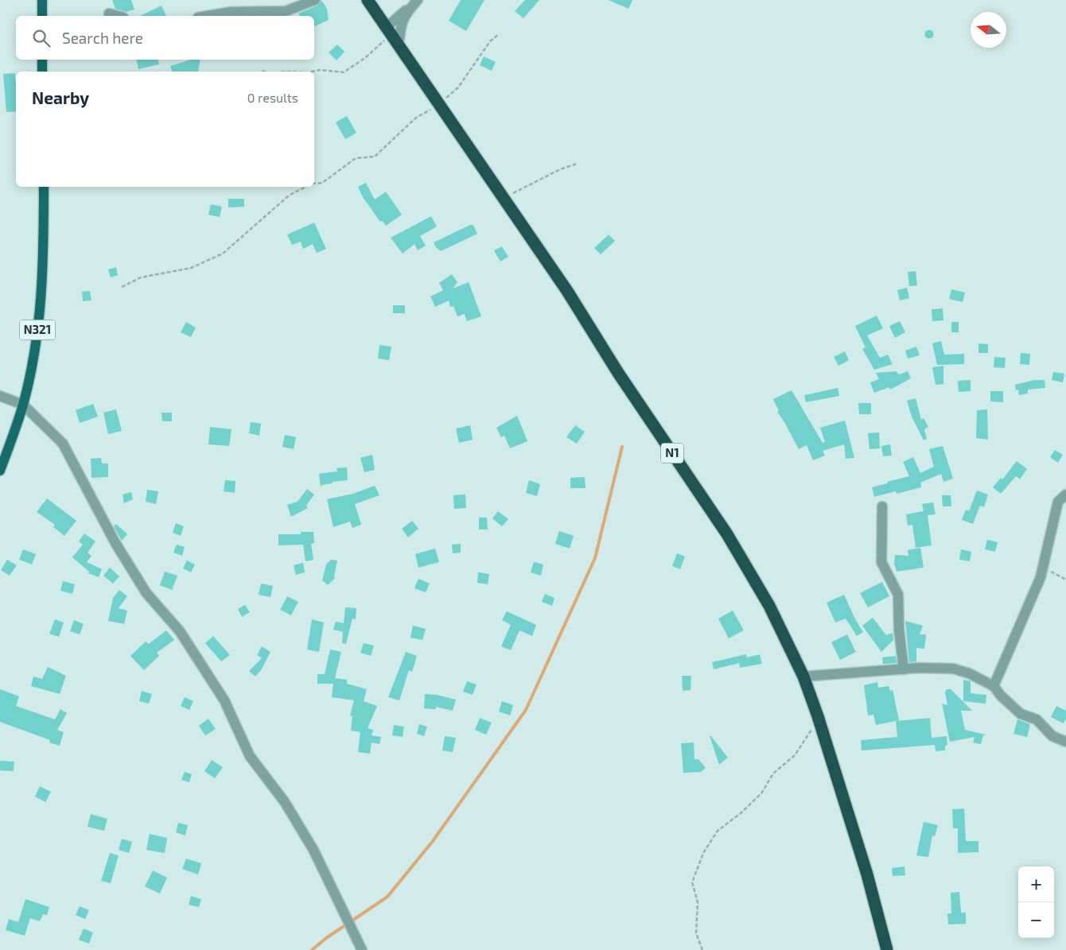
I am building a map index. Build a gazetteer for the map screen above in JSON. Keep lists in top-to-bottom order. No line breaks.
{"streets":{"highway":["N1"],"main road":["N321"]},"north":"left","page":{"search":"Search here","heading":["Nearby","0 results"],"map_buttons":["+","−"]}}
